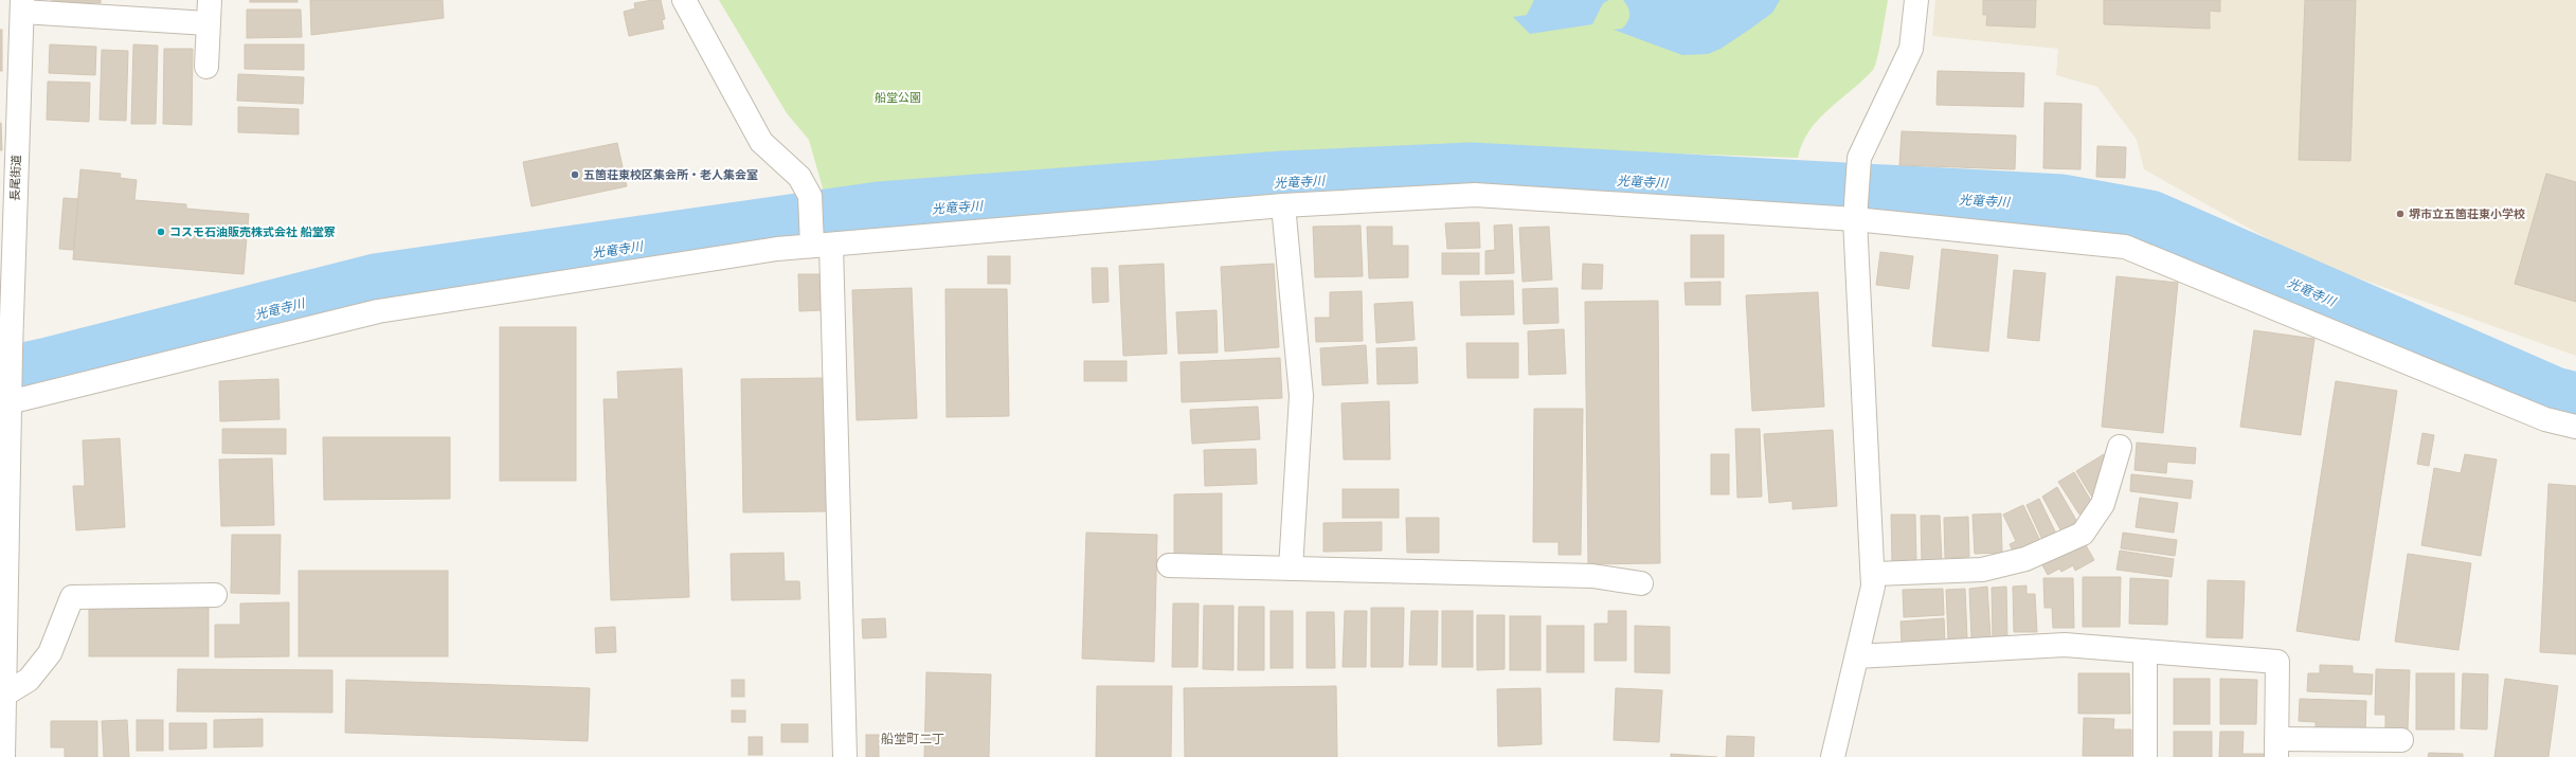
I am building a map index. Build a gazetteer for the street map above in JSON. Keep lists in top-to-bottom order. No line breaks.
{"streets":{"street":["長尾街道"]},"districts":["船堂町二丁"],"water":["光竜寺川"],"parks":["船堂公園"],"places":["五箇荘東校区集会所・老人集会室","堺市立五箇荘東小学校","コスモ石油販売株式会社 船堂寮"]}
